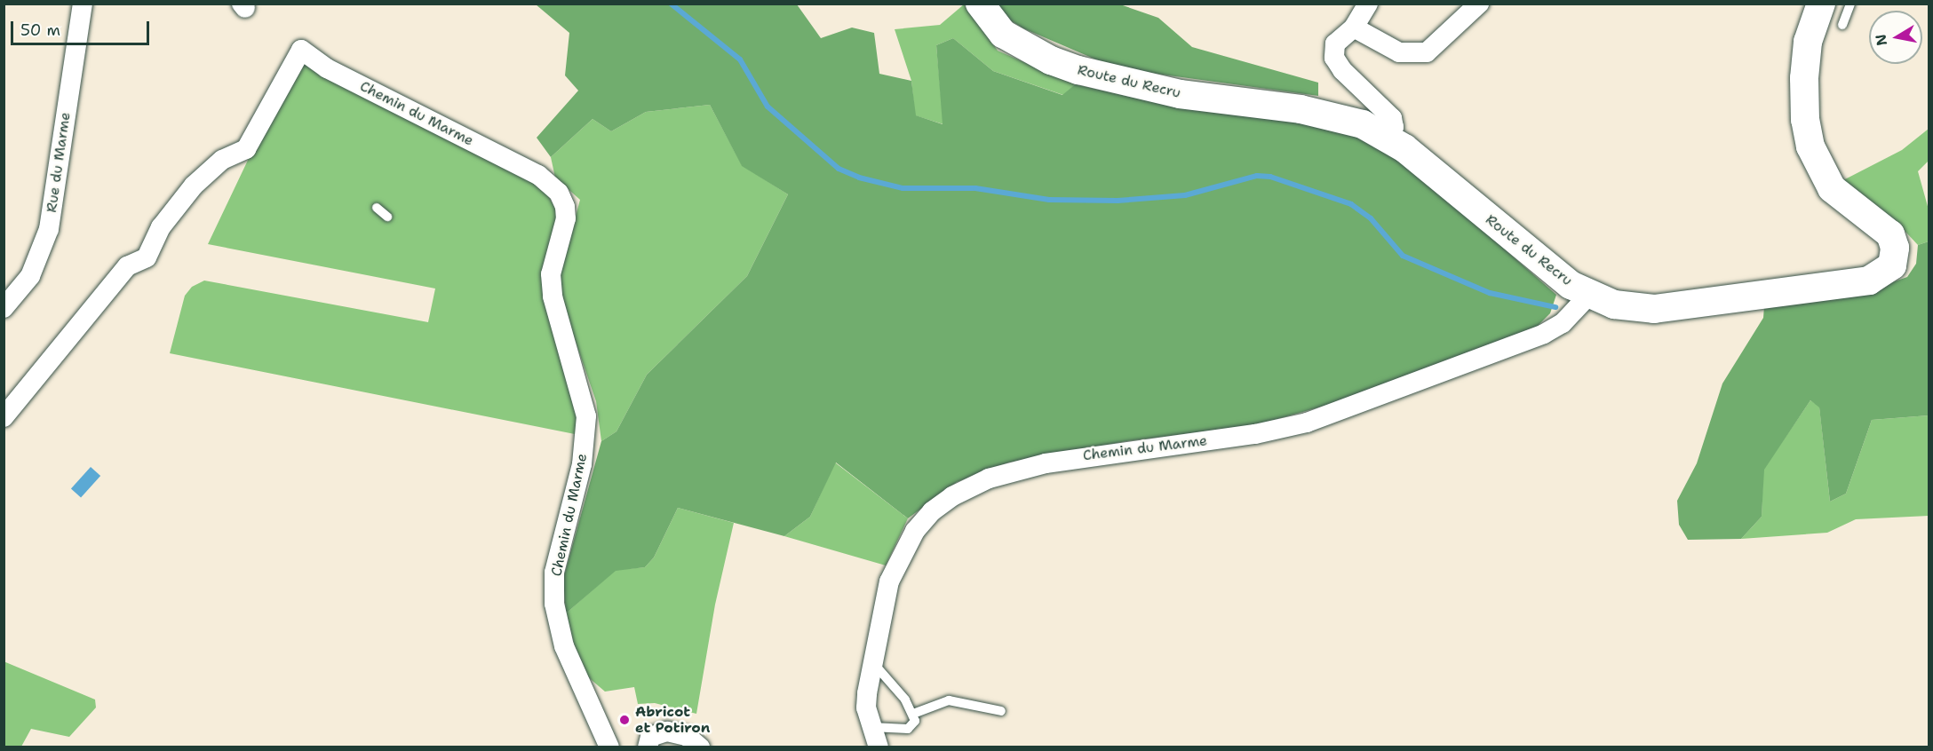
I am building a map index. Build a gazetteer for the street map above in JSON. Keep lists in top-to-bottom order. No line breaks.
{"streets":{"street":["Route du Recru","Chemin du Marme","Rue du Marme"]},"crossings":[["Route du Recru","Chemin du Marme"]],"places":["Abricot et Potiron"],"scale_bar":"50 m","north":"left"}
